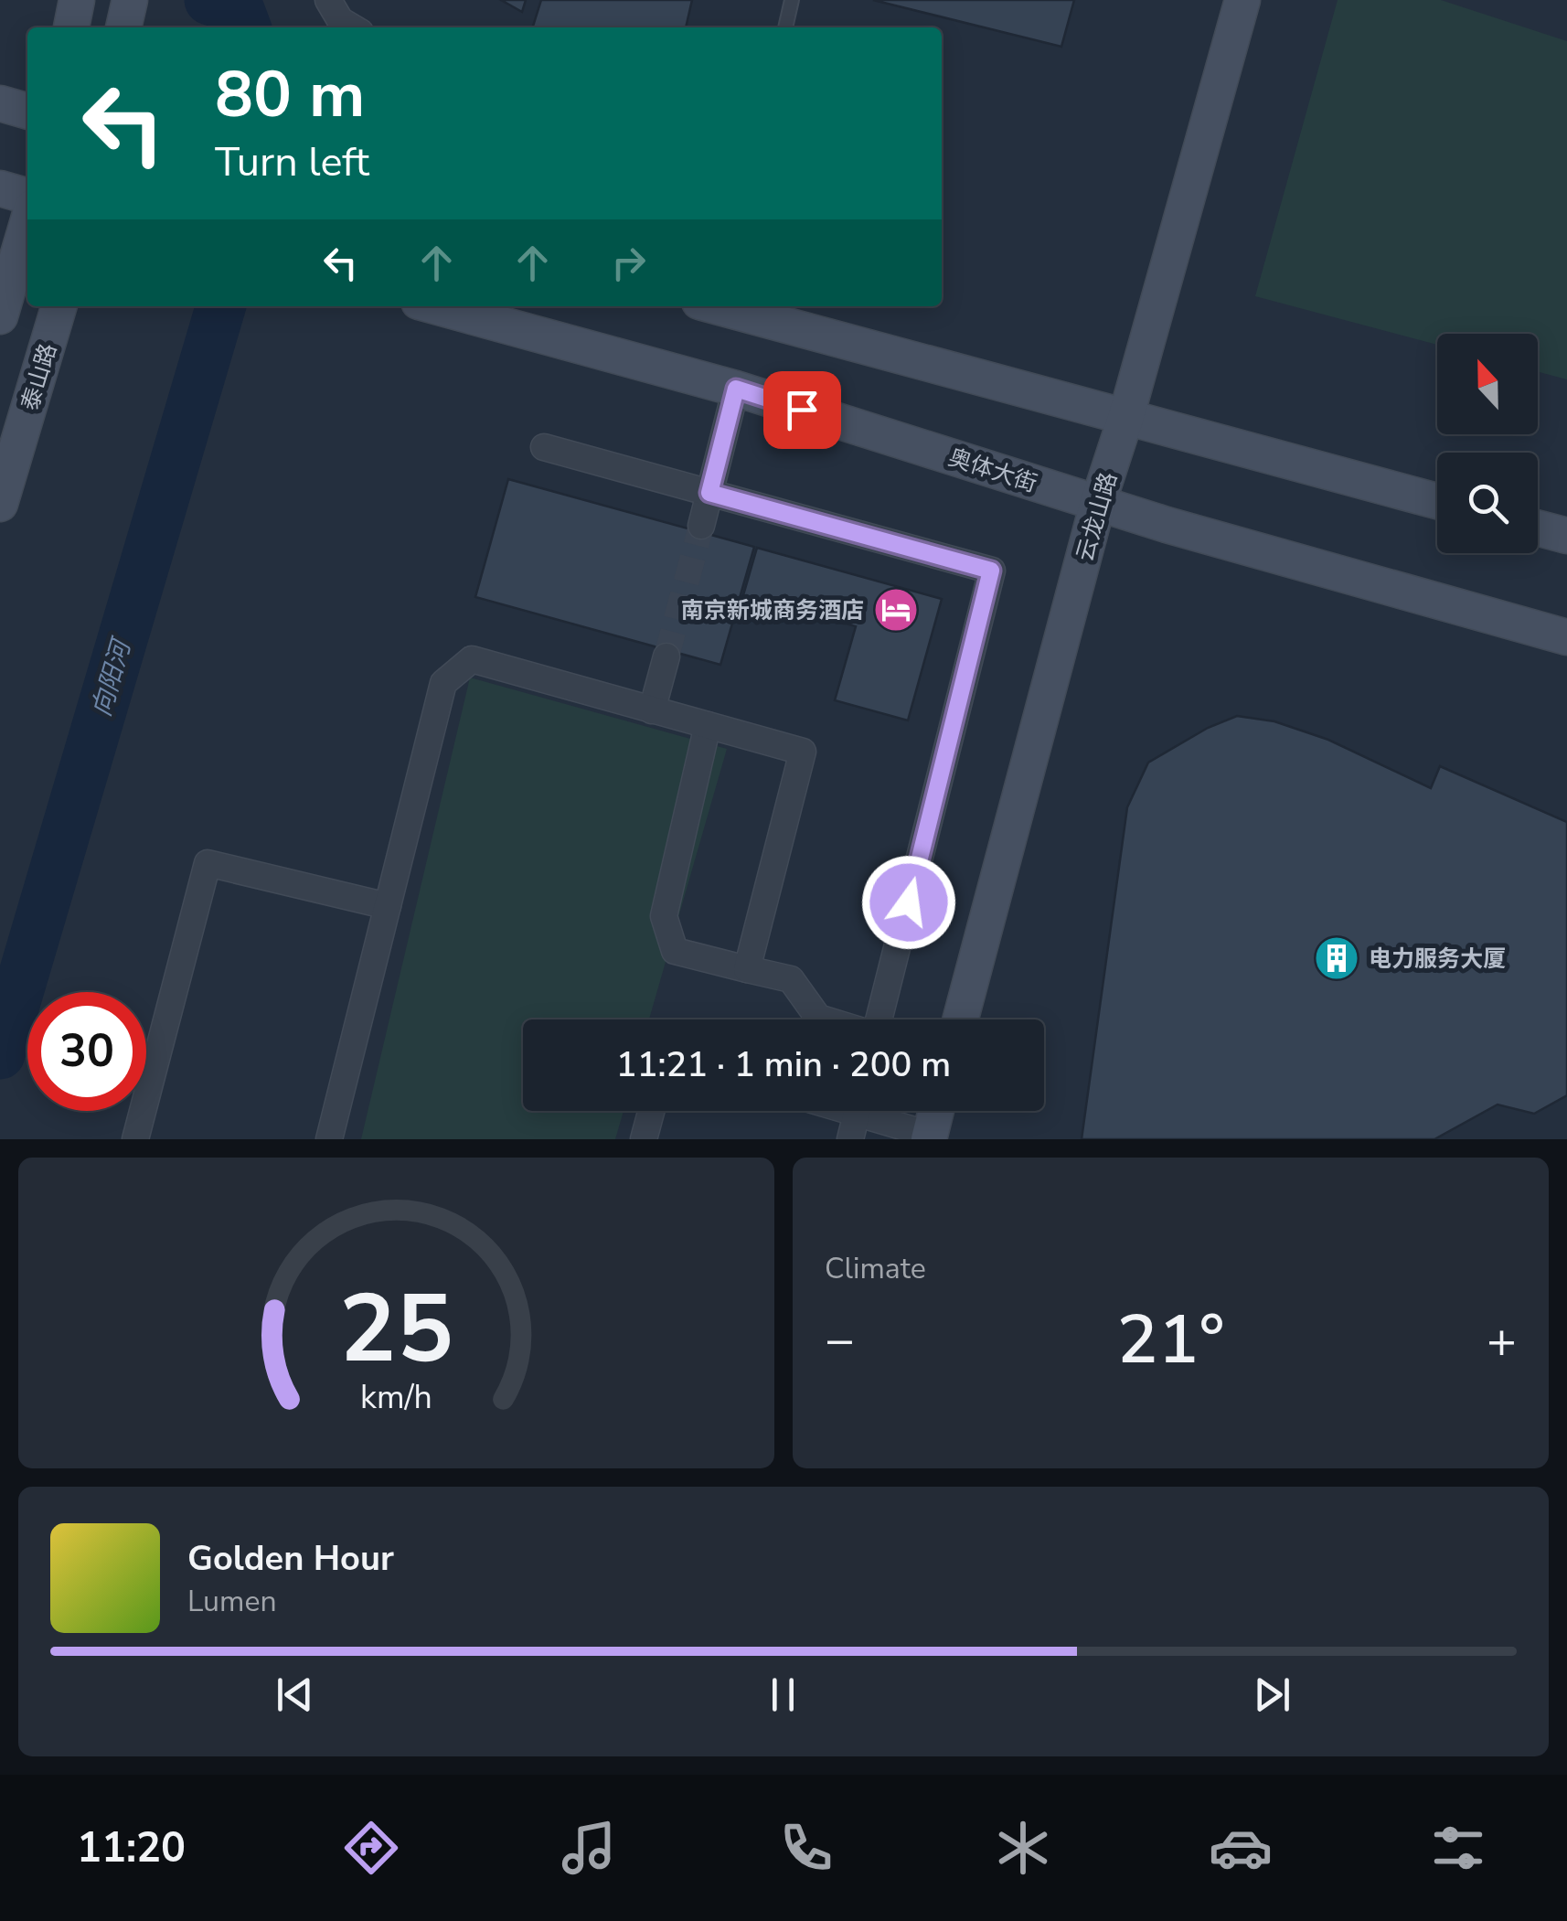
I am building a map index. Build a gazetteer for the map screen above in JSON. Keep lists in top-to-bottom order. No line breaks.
{"streets":{"main road":["泰山路","奥体大街","云龙山路"]},"crossings":[["奥体大街","云龙山路"]],"water":["向阳河"],"places":{"hotel":["南京新城商务酒店"],"building":["电力服务大厦"]},"north":"top","page":{"turn":["80 m","Turn left"],"limit":"30","trip":"11:21 · 1 min · 200 m","tile":"Climate","heat":["−","21°","+"],"song":["Golden Hour","Lumen"],"tabs":"11:20","gauge":["25","km/h"]}}
